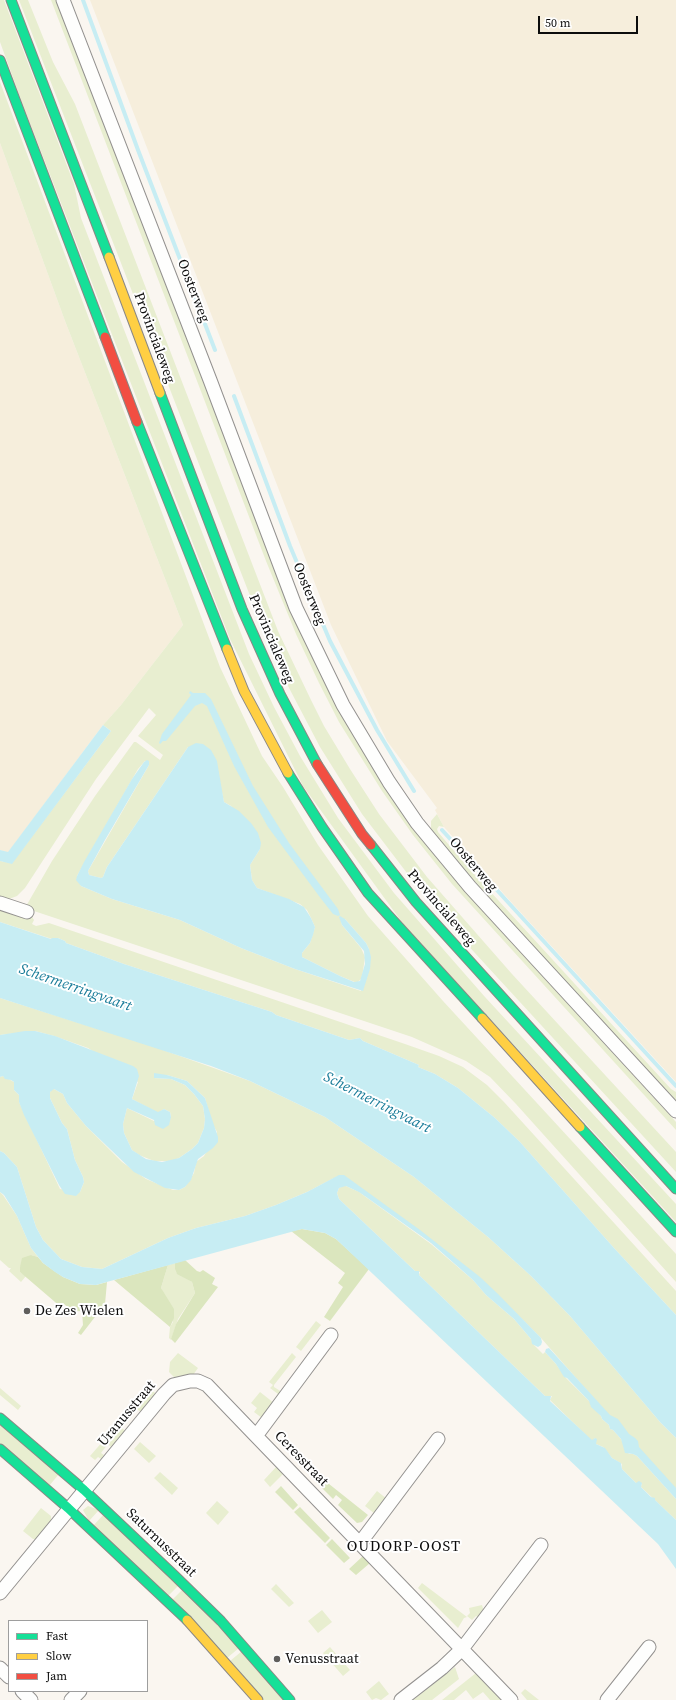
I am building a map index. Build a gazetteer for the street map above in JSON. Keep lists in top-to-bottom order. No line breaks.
{"streets":{"main road":["Provincialeweg","Saturnusstraat"],"street":["Oosterweg","Uranusstraat","Ceresstraat"]},"crossings":[["Uranusstraat","Ceresstraat"],["Uranusstraat","Saturnusstraat"]],"districts":["OUDORP-OOST"],"water":["Schermerringvaart"],"places":["De Zes Wielen","Venusstraat"],"legend":["Fast","Slow","Jam"],"scale_bar":"50 m"}
